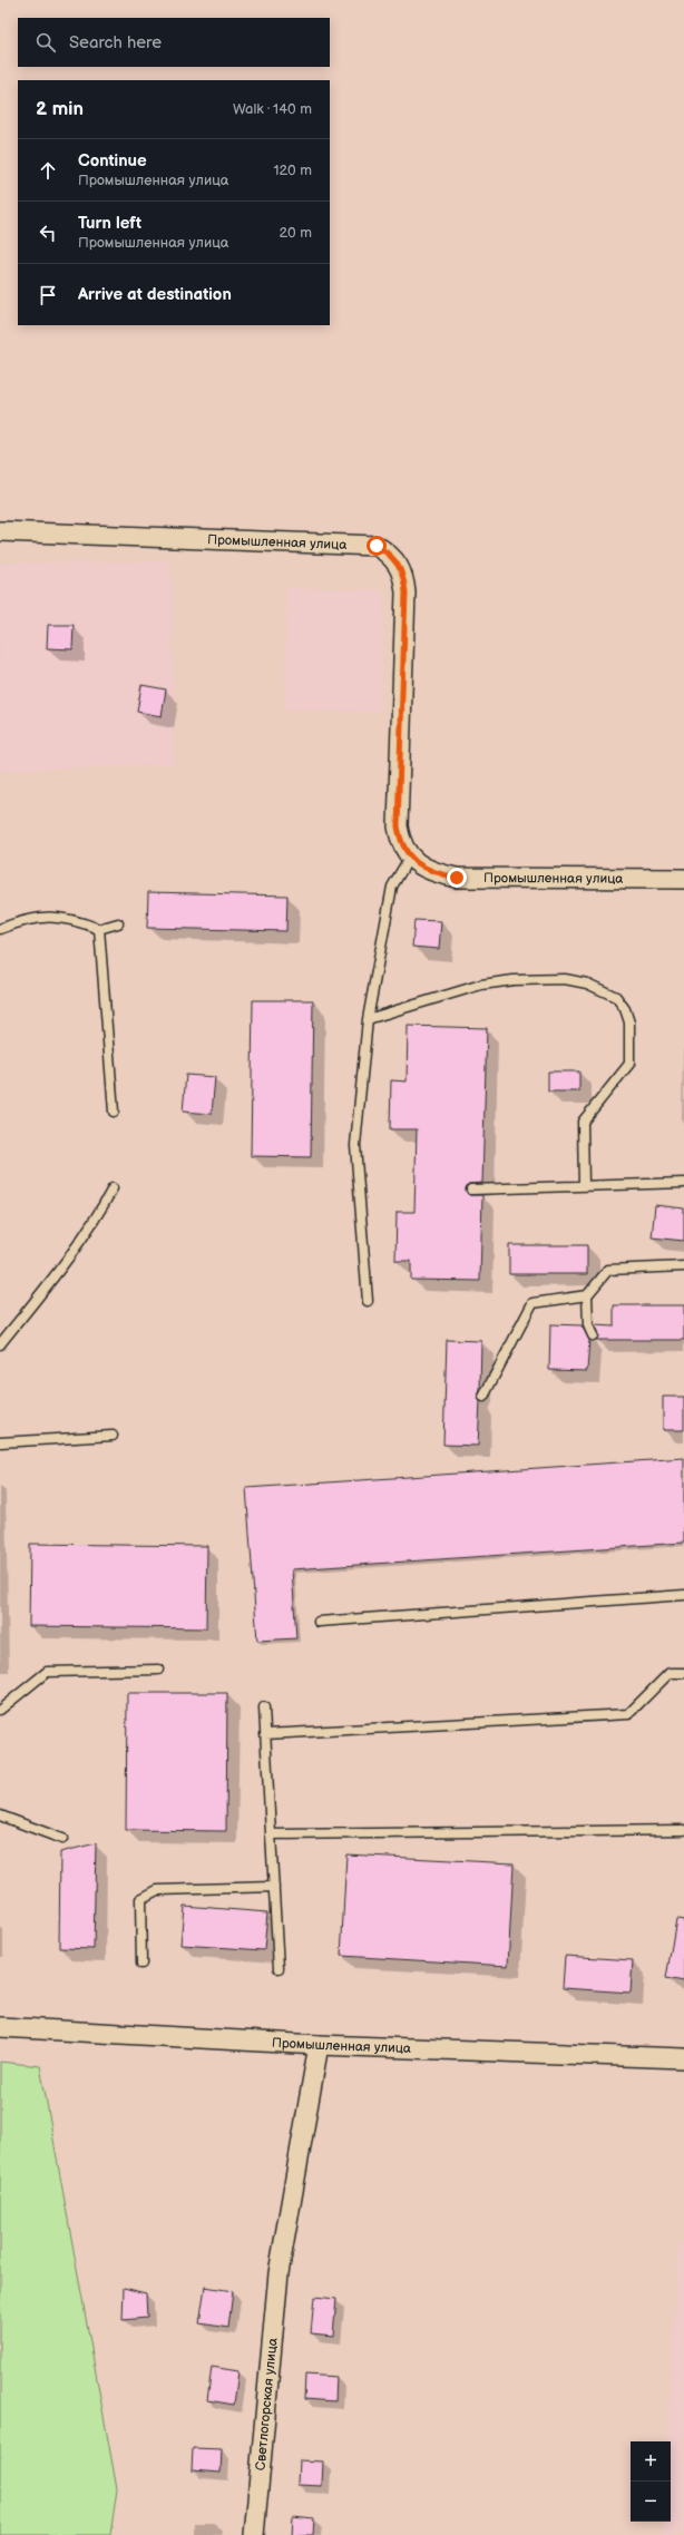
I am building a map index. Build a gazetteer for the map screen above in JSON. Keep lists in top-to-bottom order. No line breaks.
{"streets":{"street":["Промышленная улица","Светлогорская улица"]},"crossings":[["Промышленная улица","Светлогорская улица"]],"page":{"search":"Search here","heading":["2 min","Walk · 140 m"],"list":[["Continue","Промышленная улица","120 m"],["Turn left","Промышленная улица","20 m"],"Arrive at destination"],"map_buttons":["+","−"]}}
